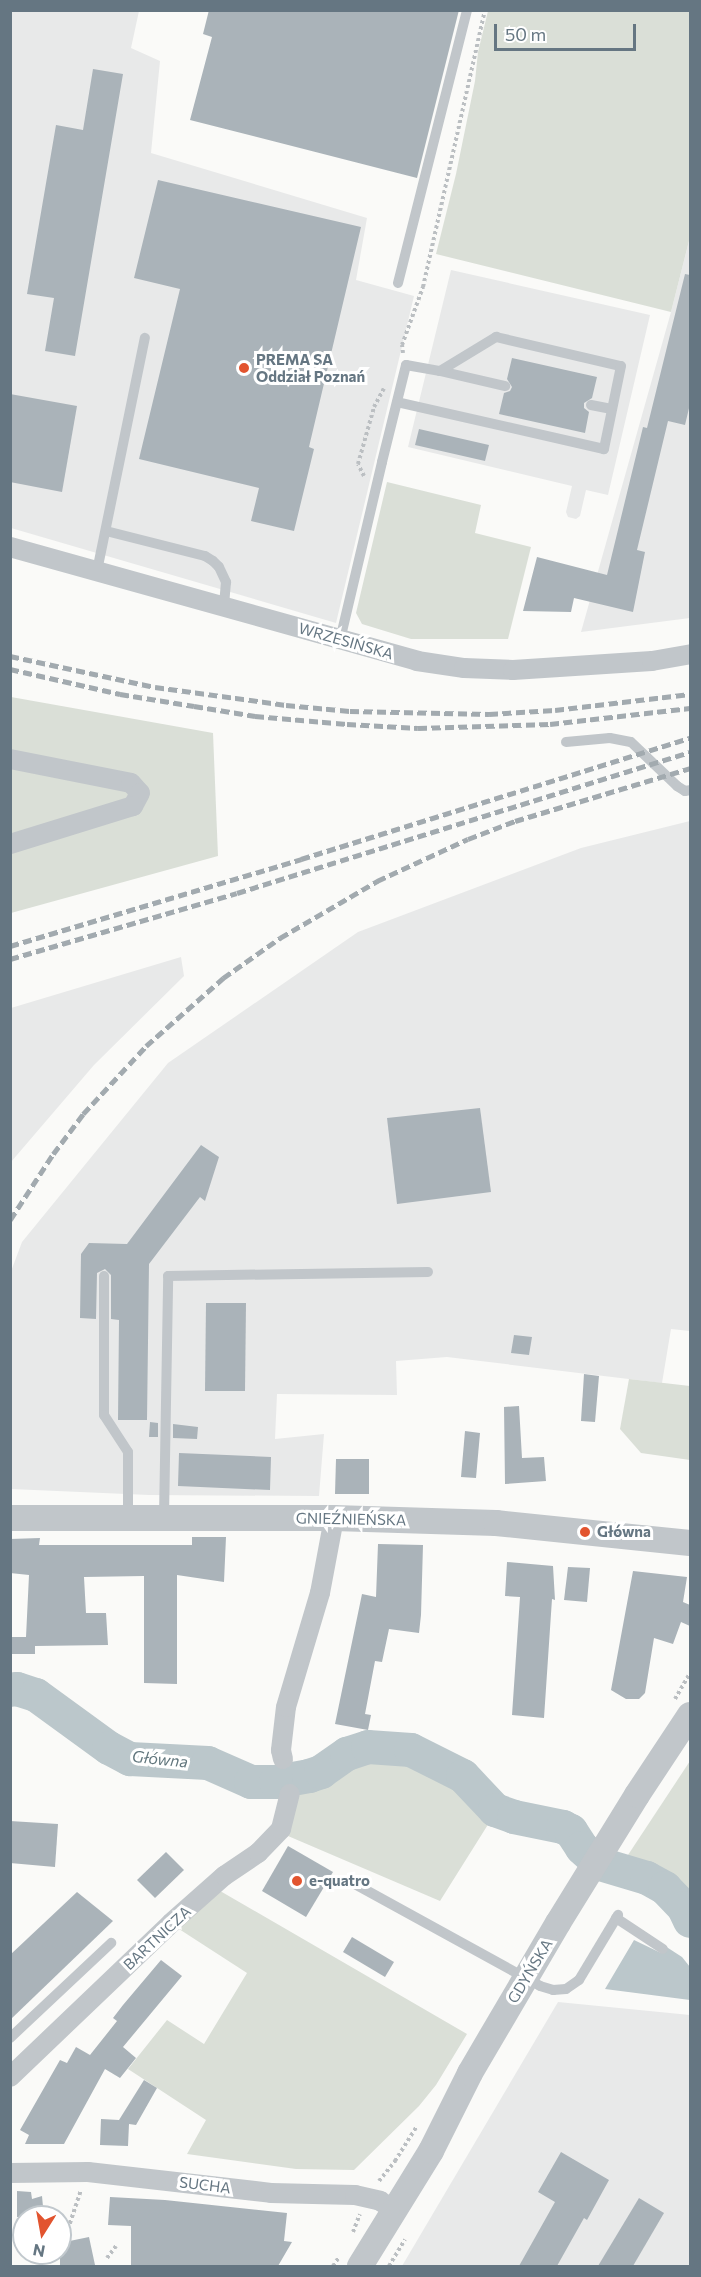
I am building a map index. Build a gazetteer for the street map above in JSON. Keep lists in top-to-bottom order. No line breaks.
{"streets":{"street":["WRZESIŃSKA","GNIEŹNIEŃSKA","BARTNICZA","GDYŃSKA","SUCHA"]},"crossings":[["GDYŃSKA","SUCHA"]],"water":["Główna"],"places":["PREMA SA Oddział Poznań","Główna","e-quatro"],"scale_bar":"50 m","north":"bottom"}
